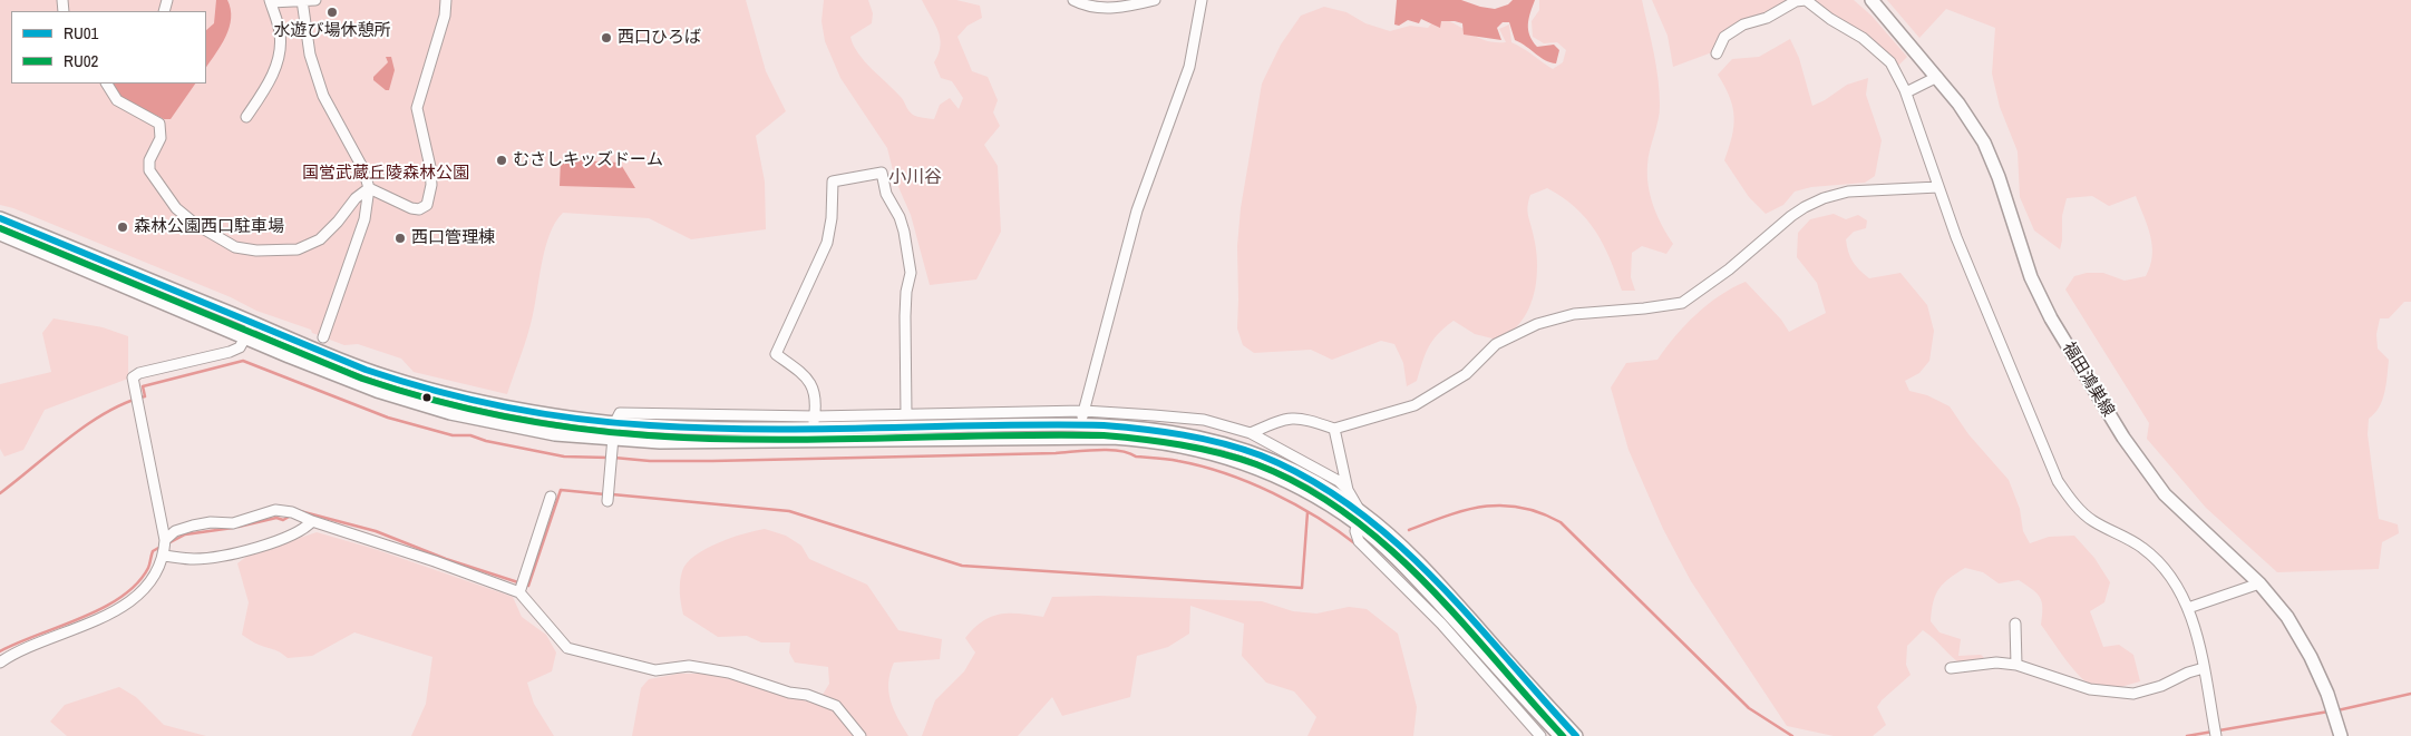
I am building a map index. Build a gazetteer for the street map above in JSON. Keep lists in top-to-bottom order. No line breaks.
{"streets":{"main road":["福田鴻巣線"]},"districts":["小川谷"],"parks":["国営武蔵丘陵森林公園"],"places":["水遊び場休憩所","西口ひろば","むさしキッズドーム","森林公園西口駐車場","西口管理棟"],"lines":["transit line RU01","transit line RU02"],"legend":["RU01","RU02"]}
